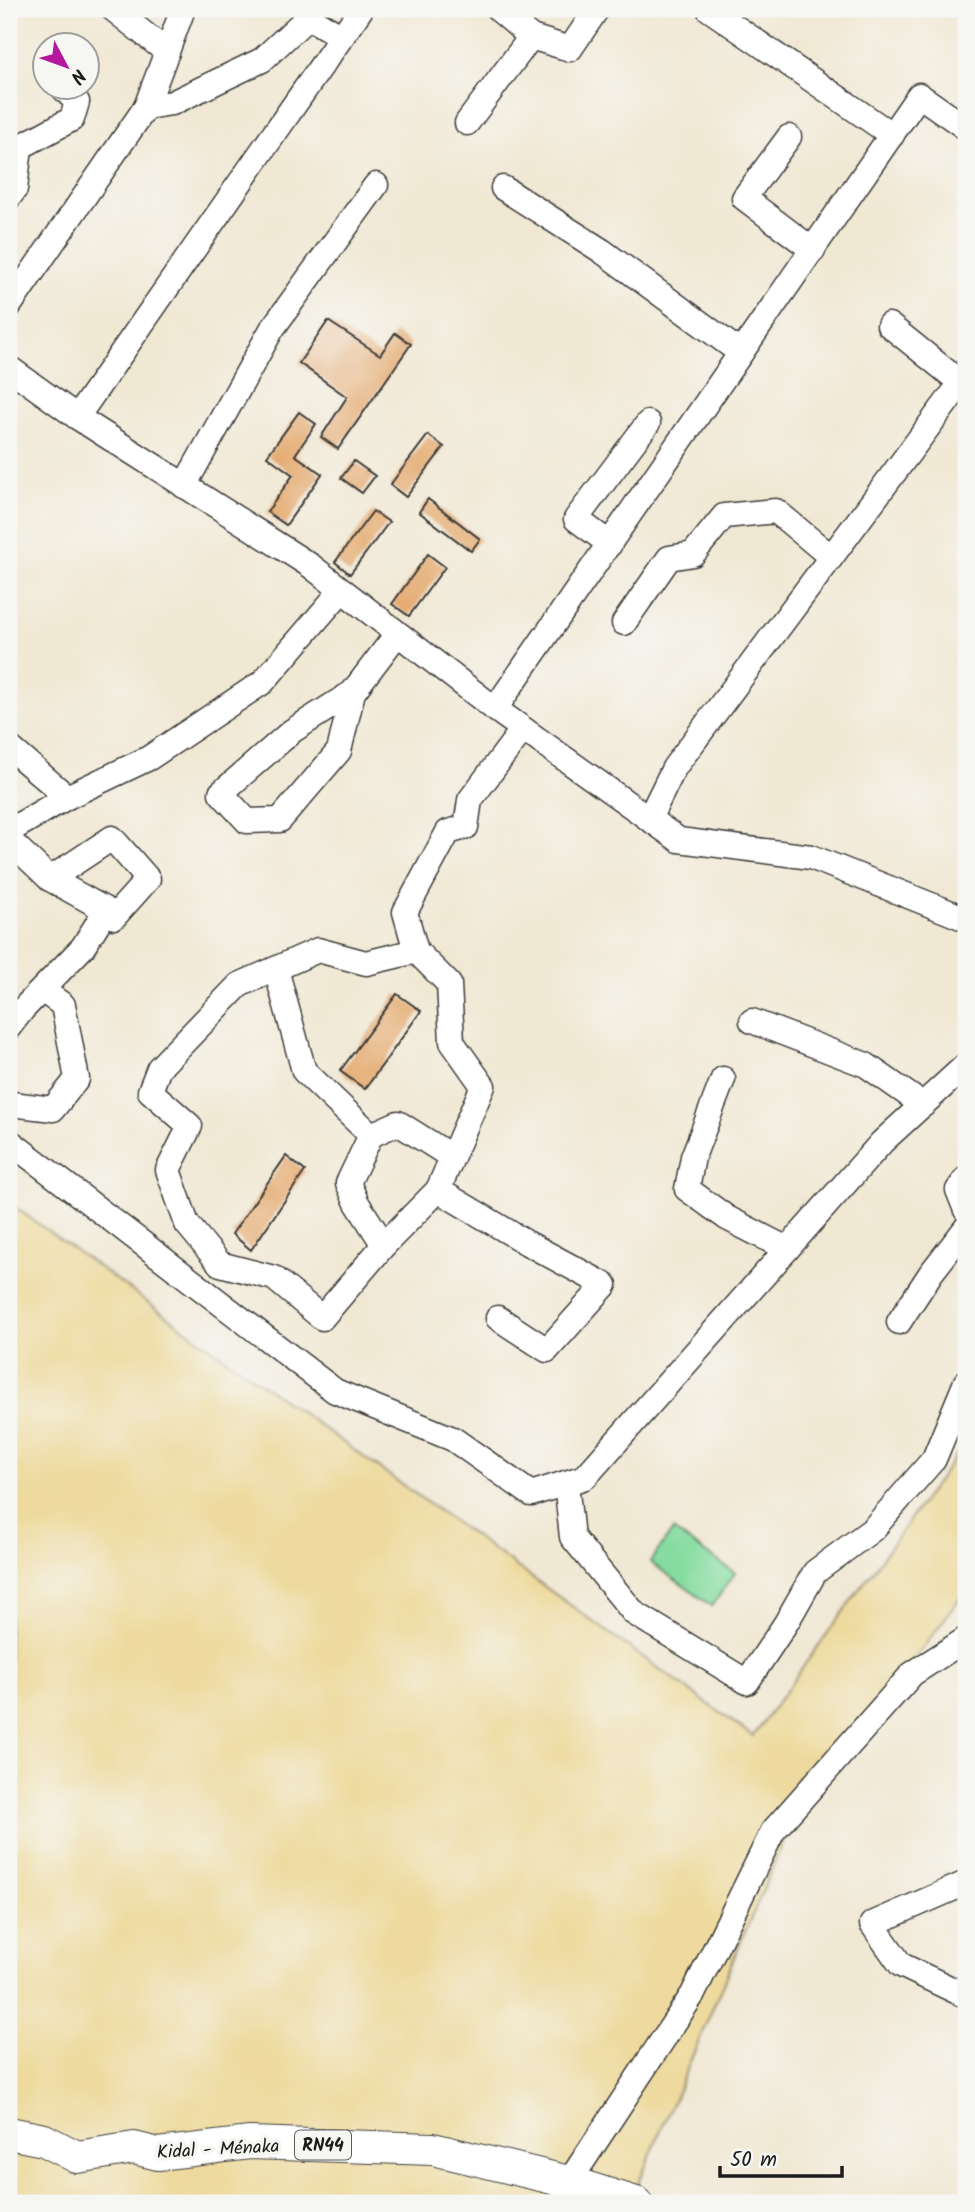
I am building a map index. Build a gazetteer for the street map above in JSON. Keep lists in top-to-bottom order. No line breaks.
{"streets":{"main road":["RN44","Kidal - Ménaka"]},"scale_bar":"50 m","north":"bottom right"}
